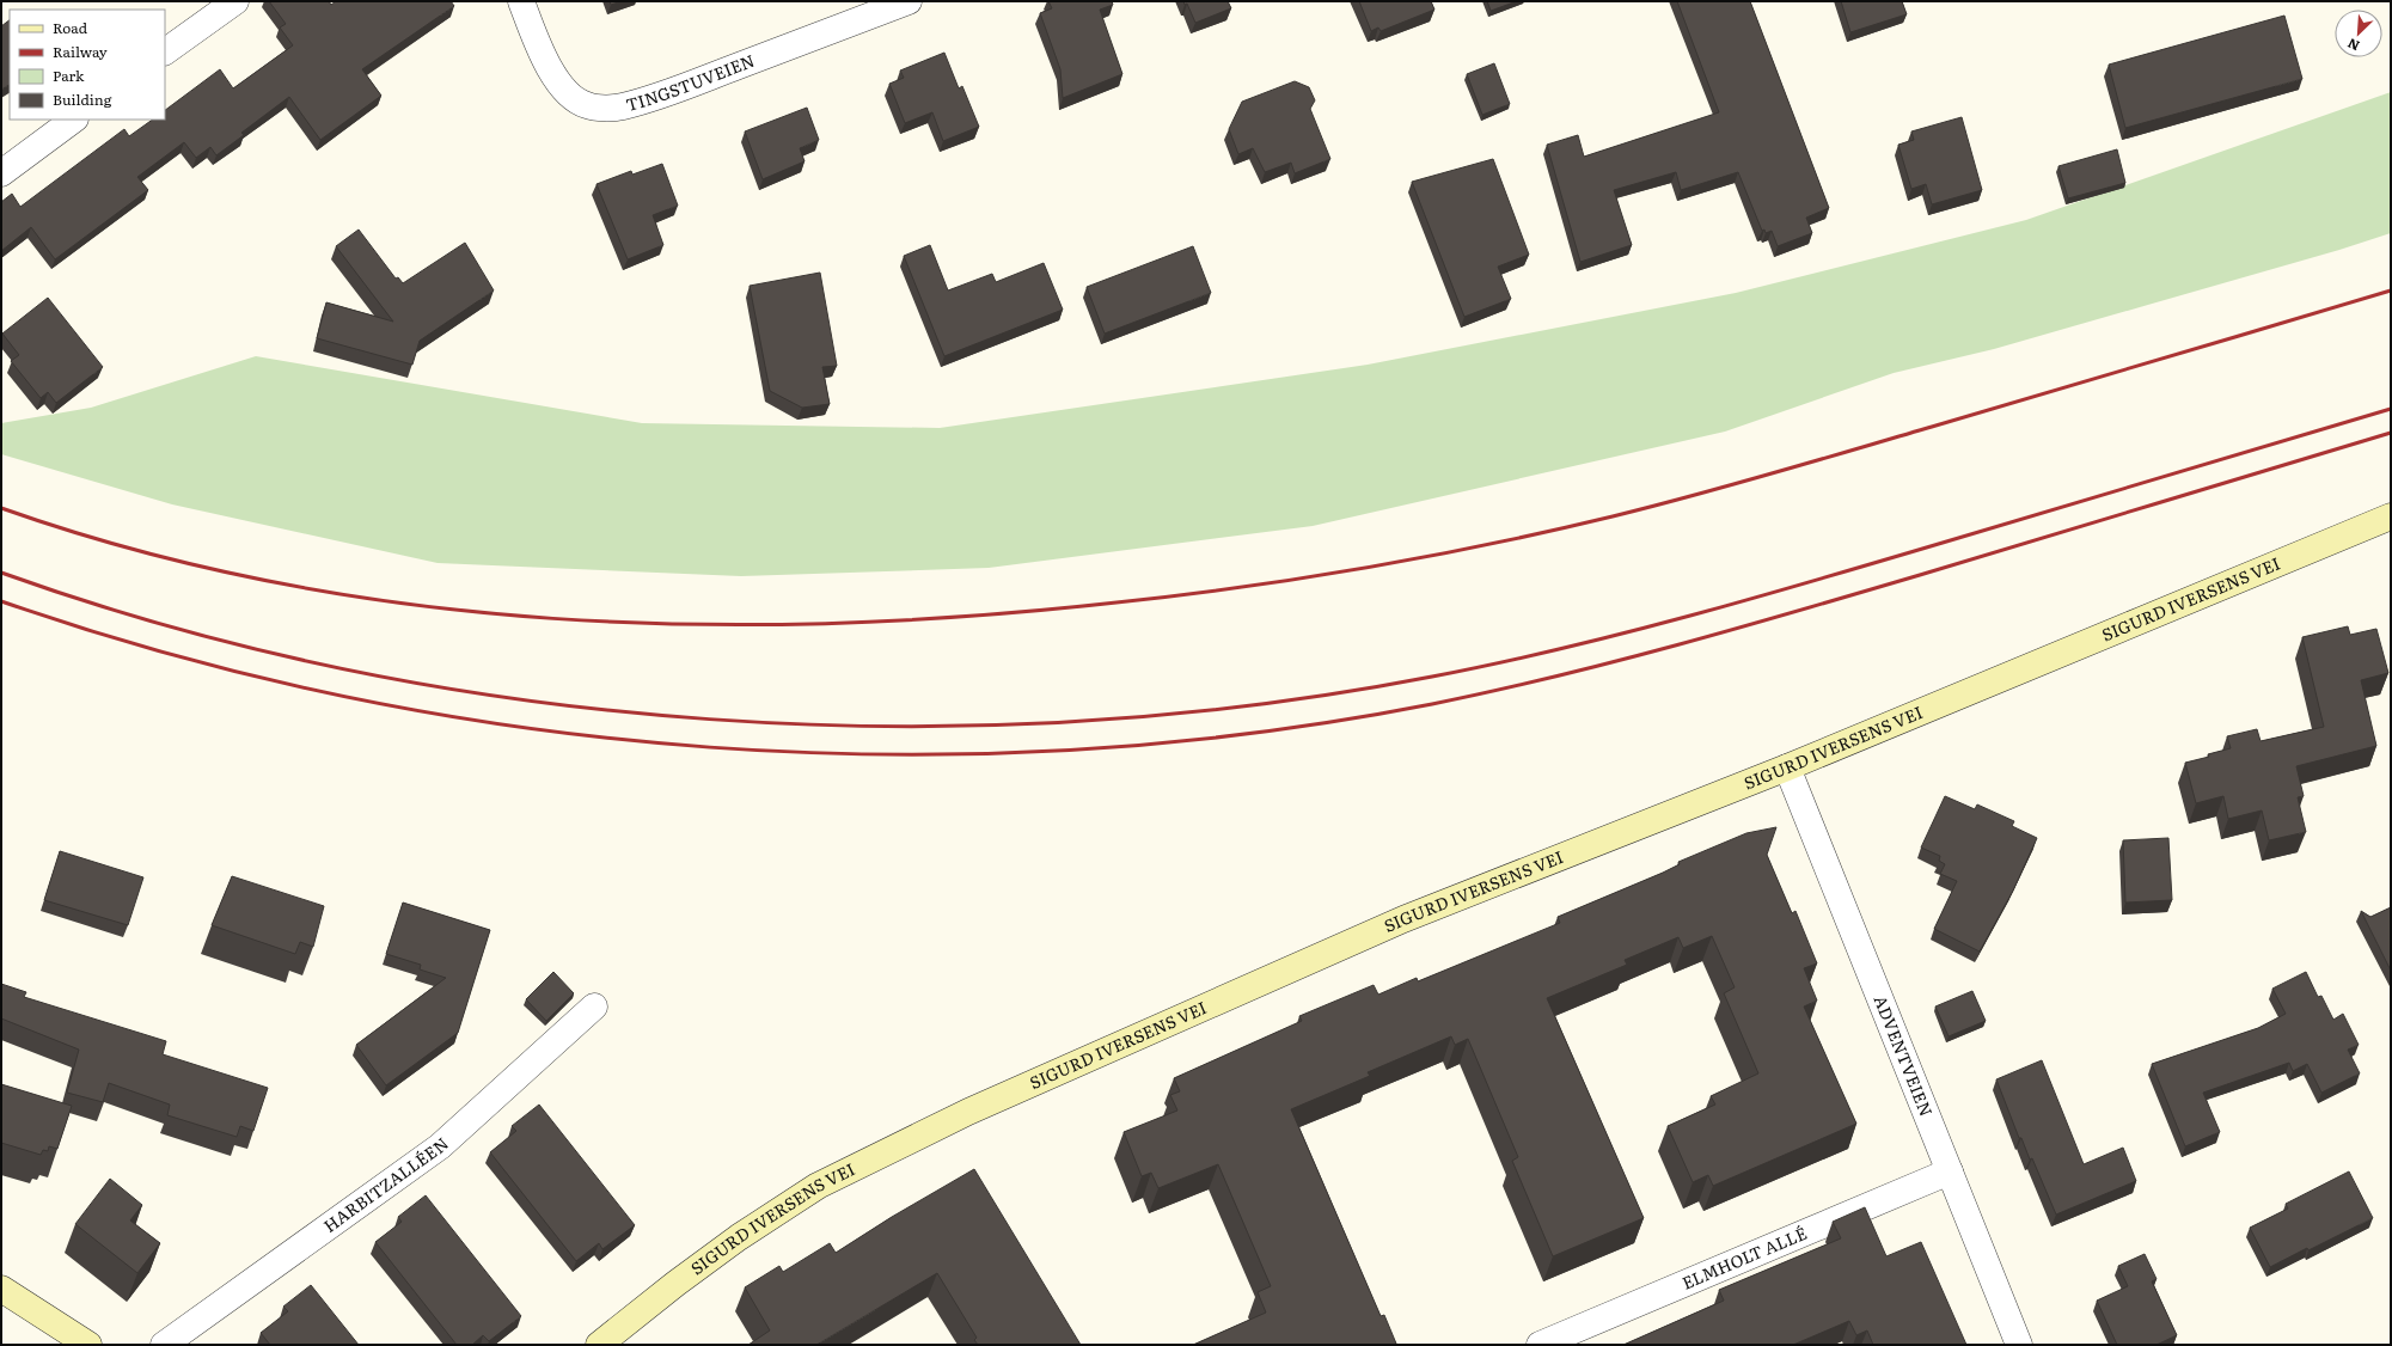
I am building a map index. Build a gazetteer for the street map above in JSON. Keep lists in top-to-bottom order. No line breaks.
{"streets":{"street":["TINGSTUVEIEN","SIGURD IVERSENS VEI","ADVENTVEIEN","HARBITZALLÉEN","ELMHOLT ALLÉ"]},"crossings":[["SIGURD IVERSENS VEI","ADVENTVEIEN"],["ADVENTVEIEN","ELMHOLT ALLÉ"]],"legend":["Road","Railway","Park","Building"],"north":"bottom left"}
